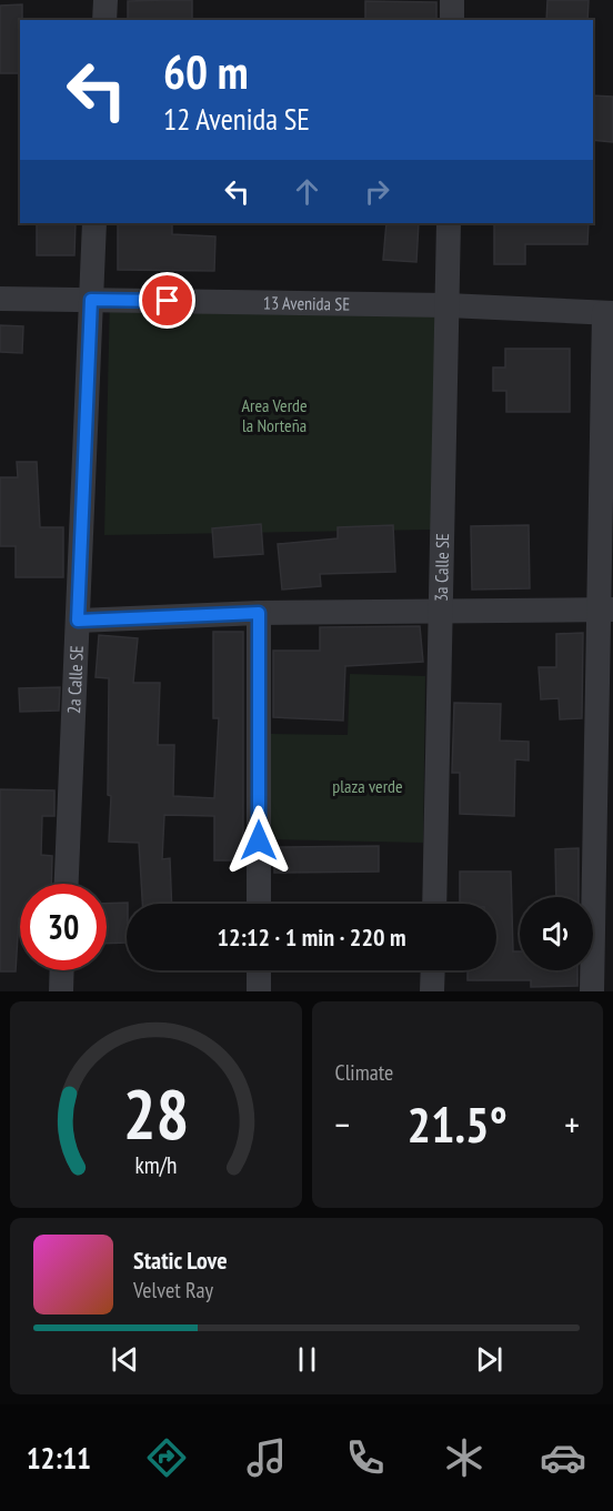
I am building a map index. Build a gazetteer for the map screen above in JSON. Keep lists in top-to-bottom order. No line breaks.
{"streets":{"street":["13 Avenida SE","3a Calle SE","2a Calle SE"]},"crossings":[["13 Avenida SE","3a Calle SE"],["13 Avenida SE","2a Calle SE"]],"parks":["Area Verde la Norteña","plaza verde"],"page":{"turn":["60 m","12 Avenida SE"],"limit":"30","trip":"12:12 · 1 min · 220 m","tile":"Climate","heat":["−","21.5°","+"],"song":["Static Love","Velvet Ray"],"tabs":"12:11","gauge":["28","km/h"]}}
